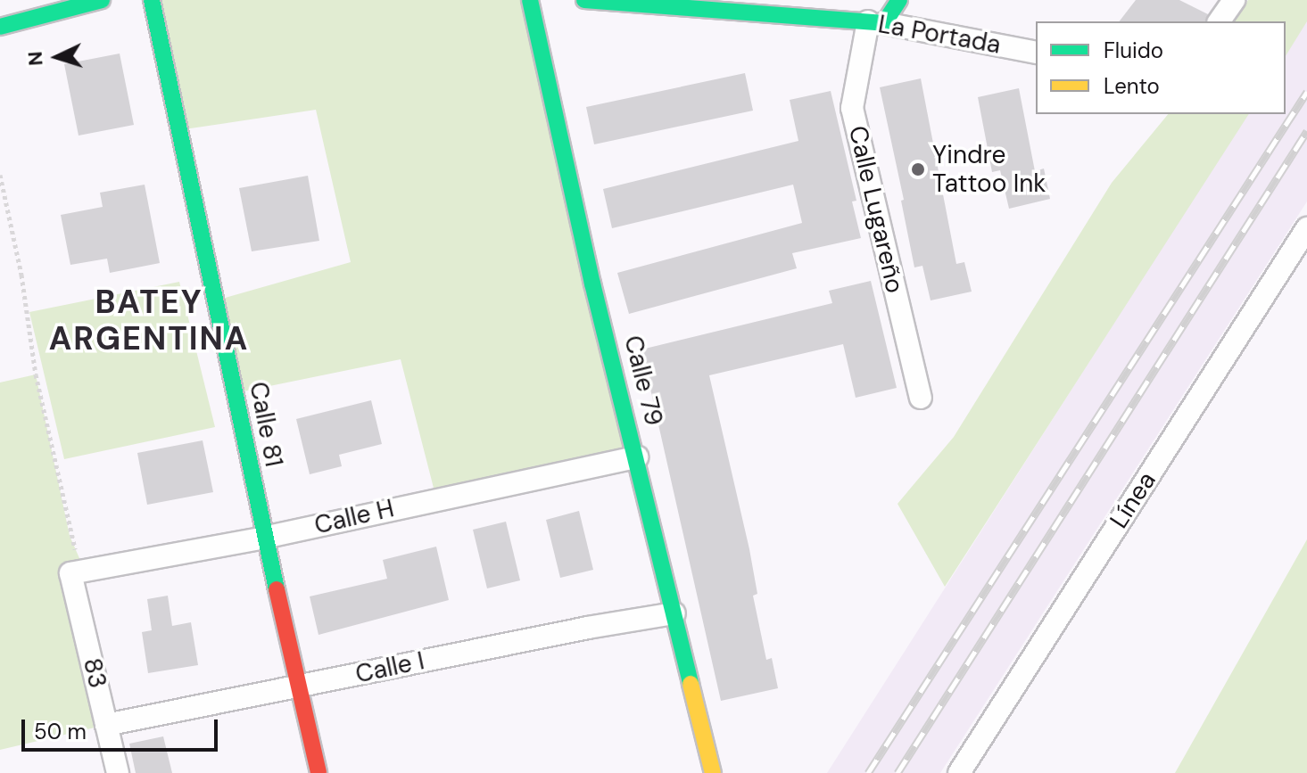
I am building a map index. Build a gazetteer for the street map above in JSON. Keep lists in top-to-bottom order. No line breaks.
{"streets":{"street":["La Portada","Calle Lugareño","Calle 79","Calle 81","Línea","Calle H","Calle I","83"]},"crossings":[["La Portada","Calle Lugareño"],["Calle 79","Calle H"],["Calle 79","Calle I"],["Calle 81","Calle H"],["Calle 81","Calle I"],["Calle H","83"],["Calle I","83"]],"districts":["BATEY ARGENTINA"],"places":["Yindre Tattoo Ink"],"legend":["Fluido","Lento"],"scale_bar":"50 m","north":"left"}
